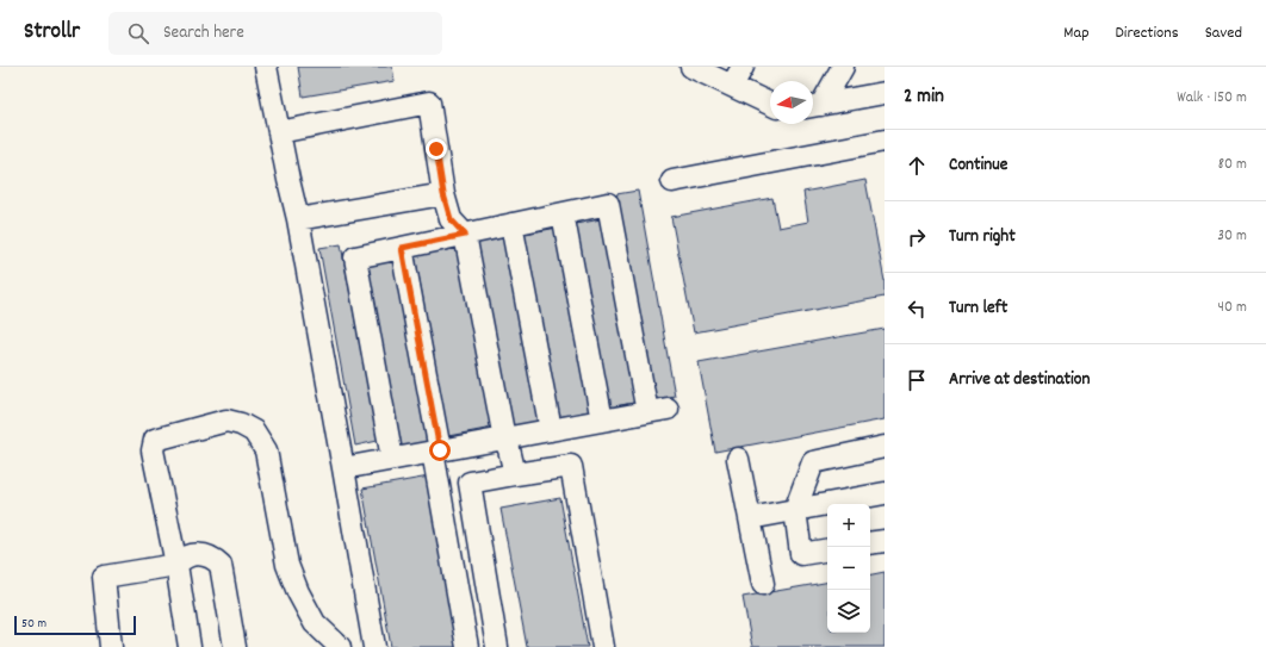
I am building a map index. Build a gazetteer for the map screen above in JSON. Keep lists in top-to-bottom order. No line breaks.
{"scale_bar":"50 m","north":"left","page":{"header":"Strollr","search":"Search here","nav":["Map","Directions","Saved"],"heading":["2 min","Walk · 150 m"],"list":[["Continue","80 m"],["Turn right","30 m"],["Turn left","40 m"],"Arrive at destination"],"map_buttons":["+","−"],"scale":"50 m"}}
